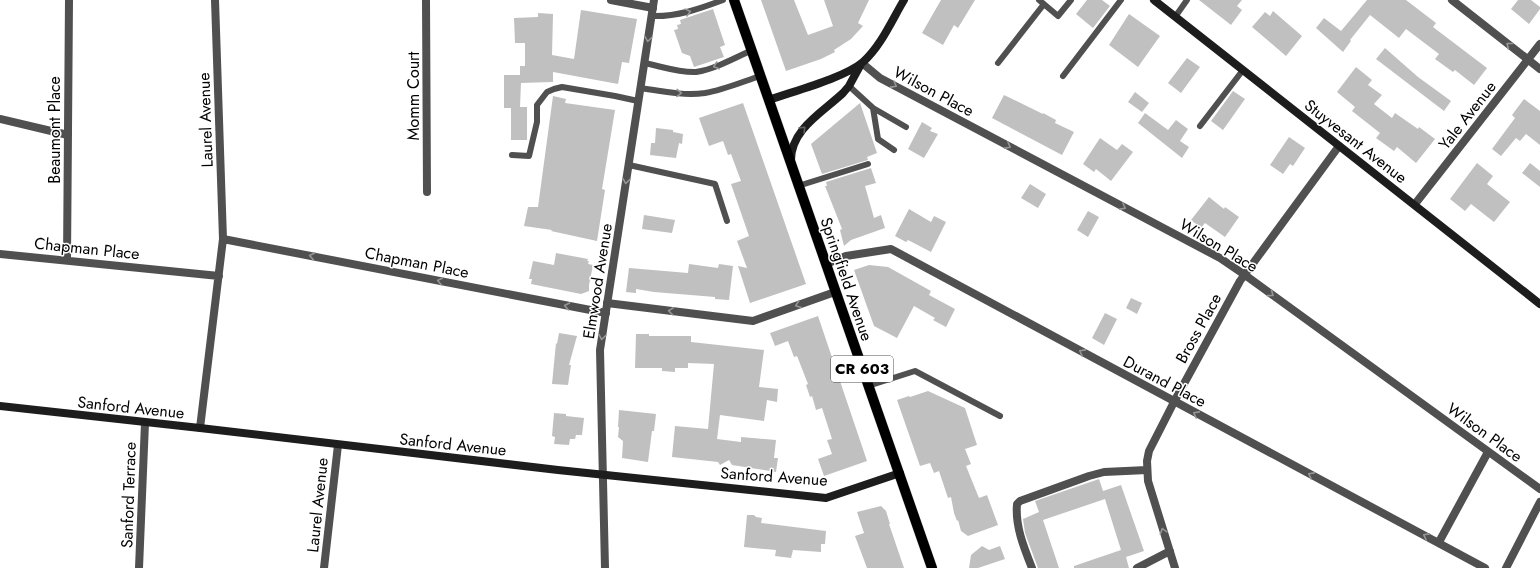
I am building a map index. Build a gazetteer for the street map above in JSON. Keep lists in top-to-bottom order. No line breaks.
{"streets":{"main road":["Stuyvesant Avenue","Springfield Avenue","CR 603","Sanford Avenue"],"street":["Wilson Place","Momm Court","Yale Avenue","Laurel Avenue","Beaumont Place","Chapman Place","Elmwood Avenue","Bross Place","Durand Place","Sanford Terrace"]},"crossings":[["Wilson Place","Bross Place"],["Yale Avenue","Stuyvesant Avenue"],["Laurel Avenue","Chapman Place"],["Laurel Avenue","Sanford Avenue"],["Beaumont Place","Chapman Place"],["Stuyvesant Avenue","Bross Place"],["Chapman Place","Elmwood Avenue"],["Springfield Avenue","Durand Place"],["Springfield Avenue","Sanford Avenue"],["Elmwood Avenue","Sanford Avenue"],["Bross Place","Durand Place"],["Sanford Avenue","Sanford Terrace"]],"one_way":["Wilson Place","Chapman Place","Elmwood Avenue","Durand Place"]}
